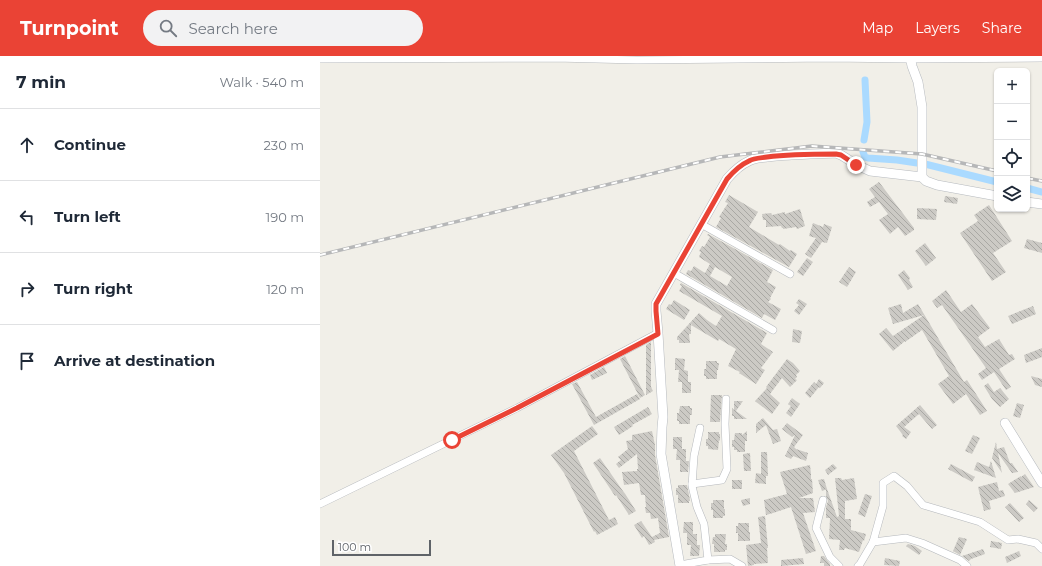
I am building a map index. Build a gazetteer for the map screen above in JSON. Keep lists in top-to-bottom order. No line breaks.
{"scale_bar":"100 m","page":{"header":"Turnpoint","search":"Search here","nav":["Map","Layers","Share"],"heading":["7 min","Walk · 540 m"],"map_buttons":["+","−"],"list":[["Continue","230 m"],["Turn left","190 m"],["Turn right","120 m"],"Arrive at destination"],"scale":"100 m"}}
